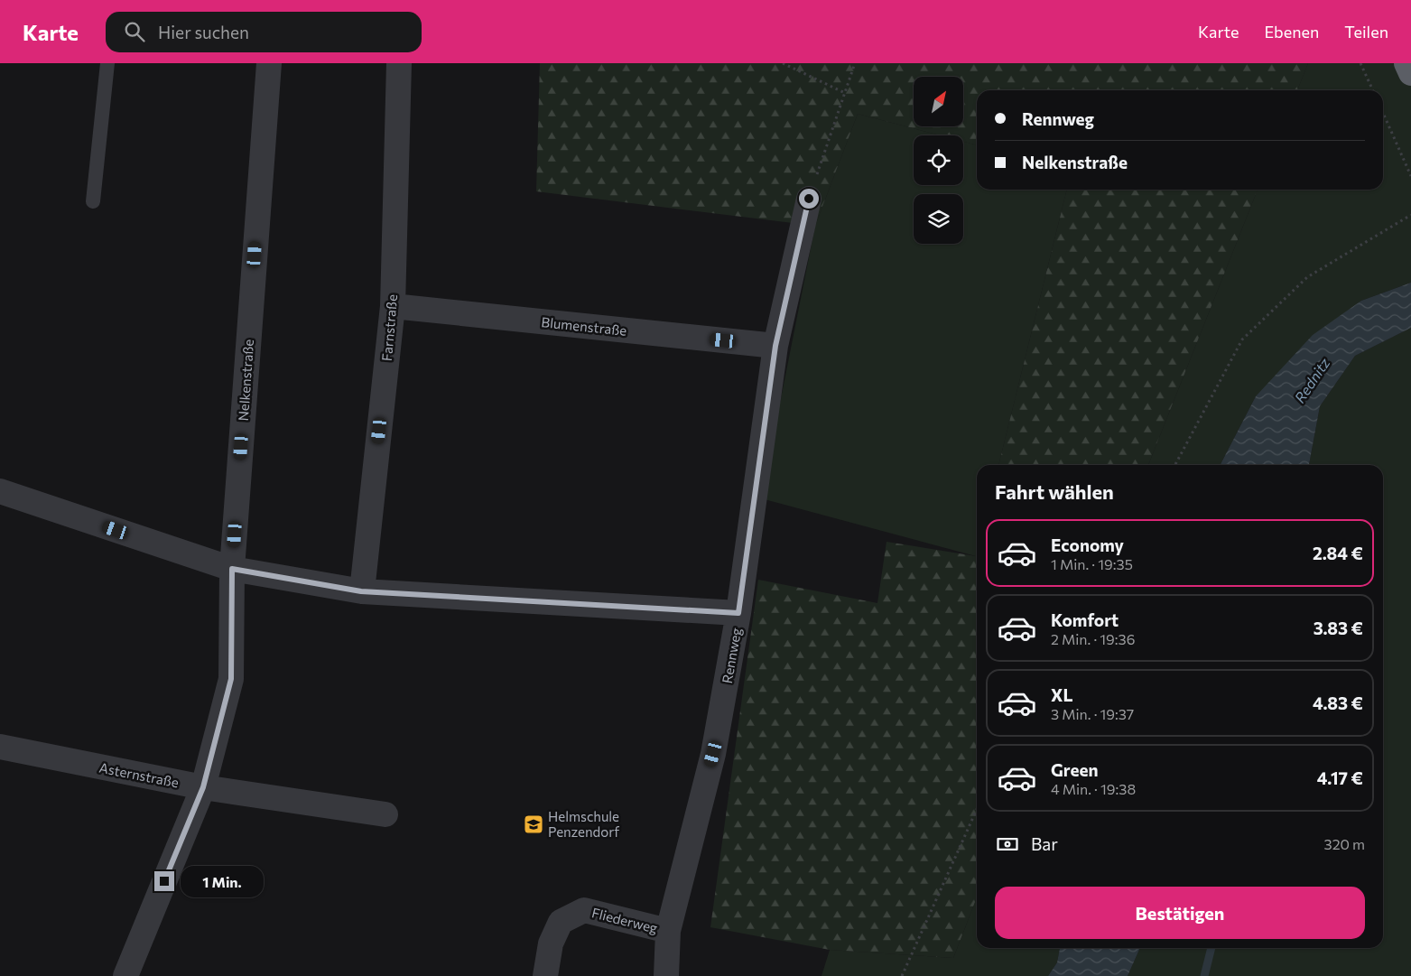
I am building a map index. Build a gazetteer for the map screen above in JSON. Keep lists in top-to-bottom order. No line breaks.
{"streets":{"street":["Blumenstraße","Farnstraße","Nelkenstraße","Rennweg","Asternstraße","Fliederweg"]},"crossings":[["Blumenstraße","Farnstraße"],["Blumenstraße","Rennweg"],["Nelkenstraße","Asternstraße"],["Rennweg","Fliederweg"]],"water":["Rednitz"],"places":{"school or university":["Helmschule Penzendorf"]},"north":"top right","page":{"header":"Karte","search":"Hier suchen","nav":["Karte","Ebenen","Teilen"],"banner":["Rennweg","Nelkenstraße"],"heading":"Fahrt wählen","list":[{"name":"Economy","note":"1 Min. · 19:35","value":"2.84 €"},{"name":"Komfort","note":"2 Min. · 19:36","value":"3.83 €"},{"name":"XL","note":"3 Min. · 19:37","value":"4.83 €"},{"name":"Green","note":"4 Min. · 19:38","value":"4.17 €"}],"pay":["Bar","320 m"],"bubble":"1 Min.","buttons":"Bestätigen"}}
